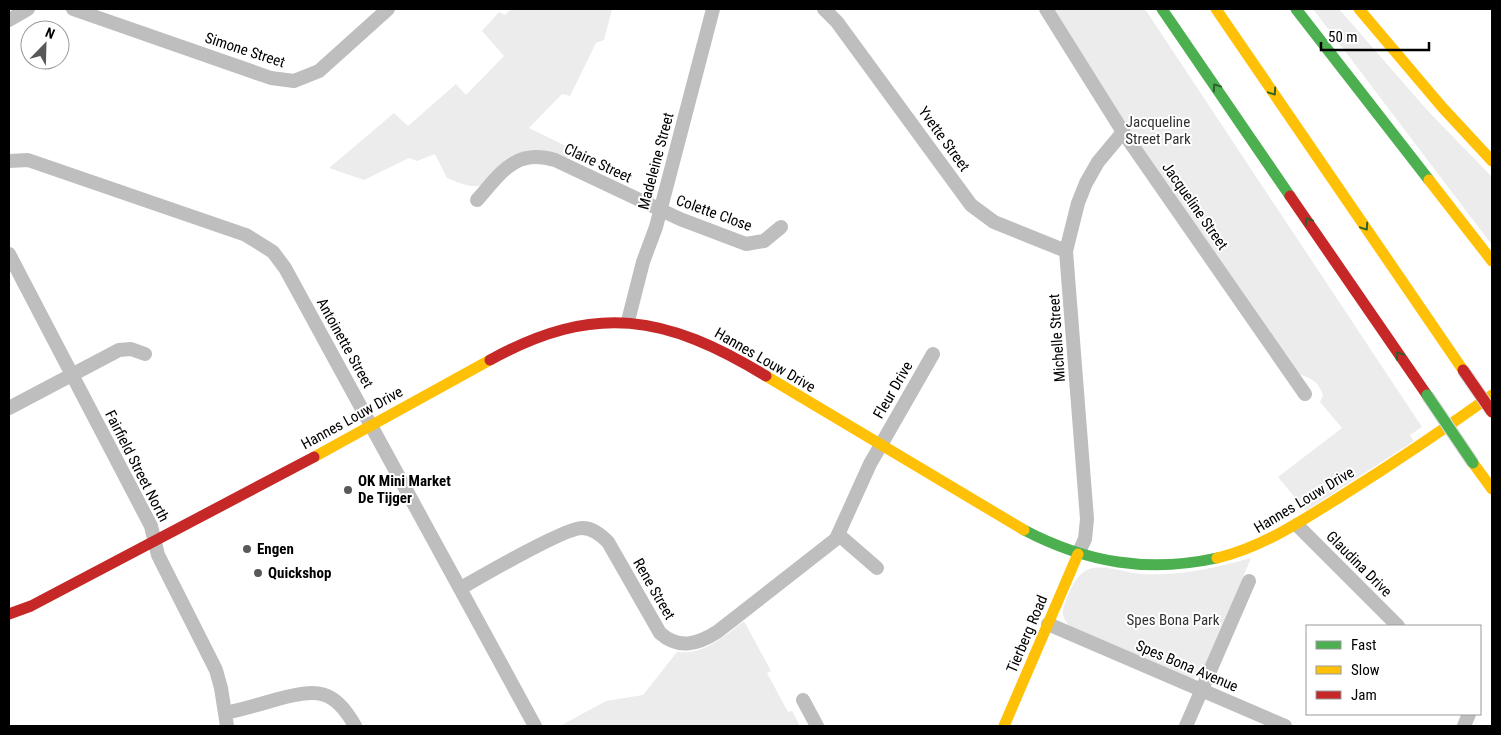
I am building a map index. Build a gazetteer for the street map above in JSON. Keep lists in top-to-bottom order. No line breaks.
{"streets":{"main road":["Hannes Louw Drive","Tierberg Road"],"street":["Simone Street","Yvette Street","Madeleine Street","Claire Street","Jacqueline Street","Colette Close","Michelle Street","Antoinette Street","Fleur Drive","Fairfield Street North","Glaudina Drive","Rene Street","Spes Bona Avenue"]},"crossings":[["Yvette Street","Michelle Street"],["Madeleine Street","Claire Street"],["Madeleine Street","Colette Close"],["Madeleine Street","Hannes Louw Drive"],["Claire Street","Colette Close"],["Jacqueline Street","Michelle Street"],["Michelle Street","Hannes Louw Drive"],["Michelle Street","Tierberg Road"],["Antoinette Street","Hannes Louw Drive"],["Antoinette Street","Rene Street"],["Hannes Louw Drive","Fleur Drive"],["Hannes Louw Drive","Fairfield Street North"],["Hannes Louw Drive","Glaudina Drive"],["Hannes Louw Drive","Rene Street"],["Hannes Louw Drive","Tierberg Road"],["Fleur Drive","Rene Street"],["Tierberg Road","Spes Bona Avenue"]],"parks":["Jacqueline Street Park","Spes Bona Park"],"places":["OK Mini Market De Tijger","Engen","Quickshop"],"legend":["Fast","Slow","Jam"],"scale_bar":"50 m","north":"top right"}
